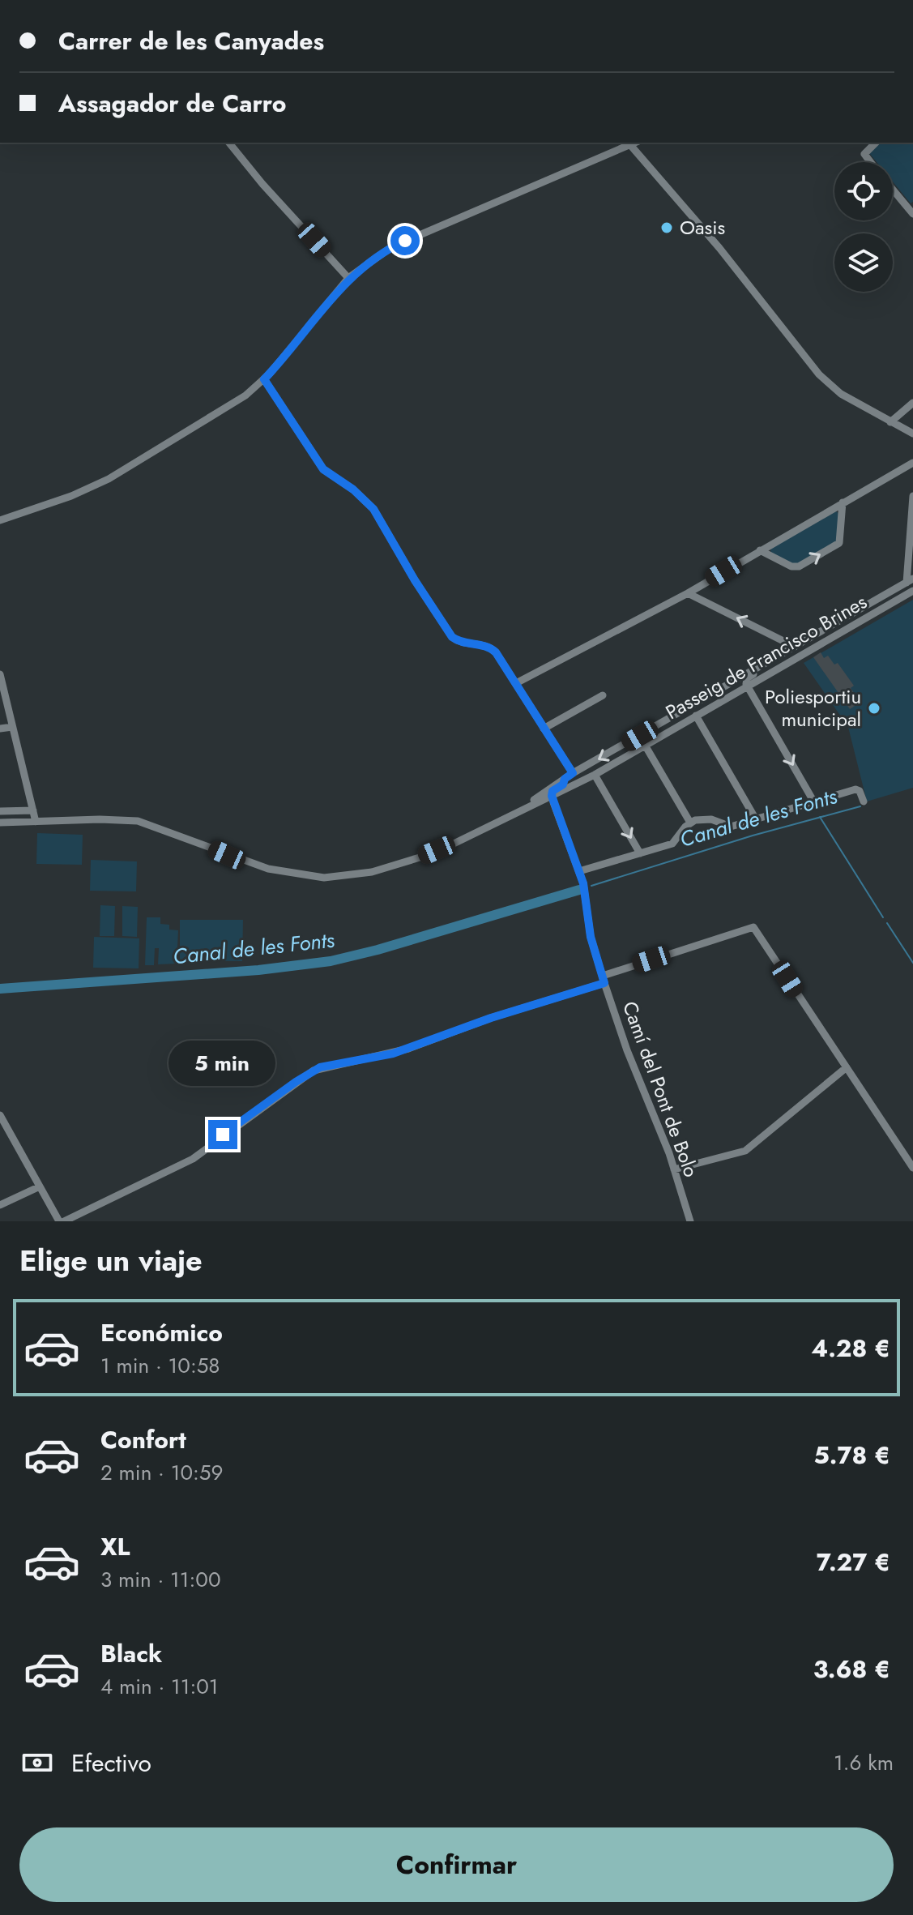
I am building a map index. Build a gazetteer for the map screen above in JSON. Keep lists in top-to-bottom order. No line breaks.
{"streets":{"street":["Passeig de Francisco Brines","Camí del Pont de Bolo"]},"crossings":[["Passeig de Francisco Brines","Camí del Pont de Bolo"]],"water":["Canal de les Fonts"],"places":["Oasis","Poliesportiu municipal"],"page":{"banner":["Carrer de les Canyades","Assagador de Carro"],"bubble":"5 min","heading":"Elige un viaje","list":[{"name":"Económico","note":"1 min · 10:58","value":"4.28 €"},{"name":"Confort","note":"2 min · 10:59","value":"5.78 €"},{"name":"XL","note":"3 min · 11:00","value":"7.27 €"},{"name":"Black","note":"4 min · 11:01","value":"3.68 €"}],"pay":["Efectivo","1.6 km"],"buttons":"Confirmar"}}
